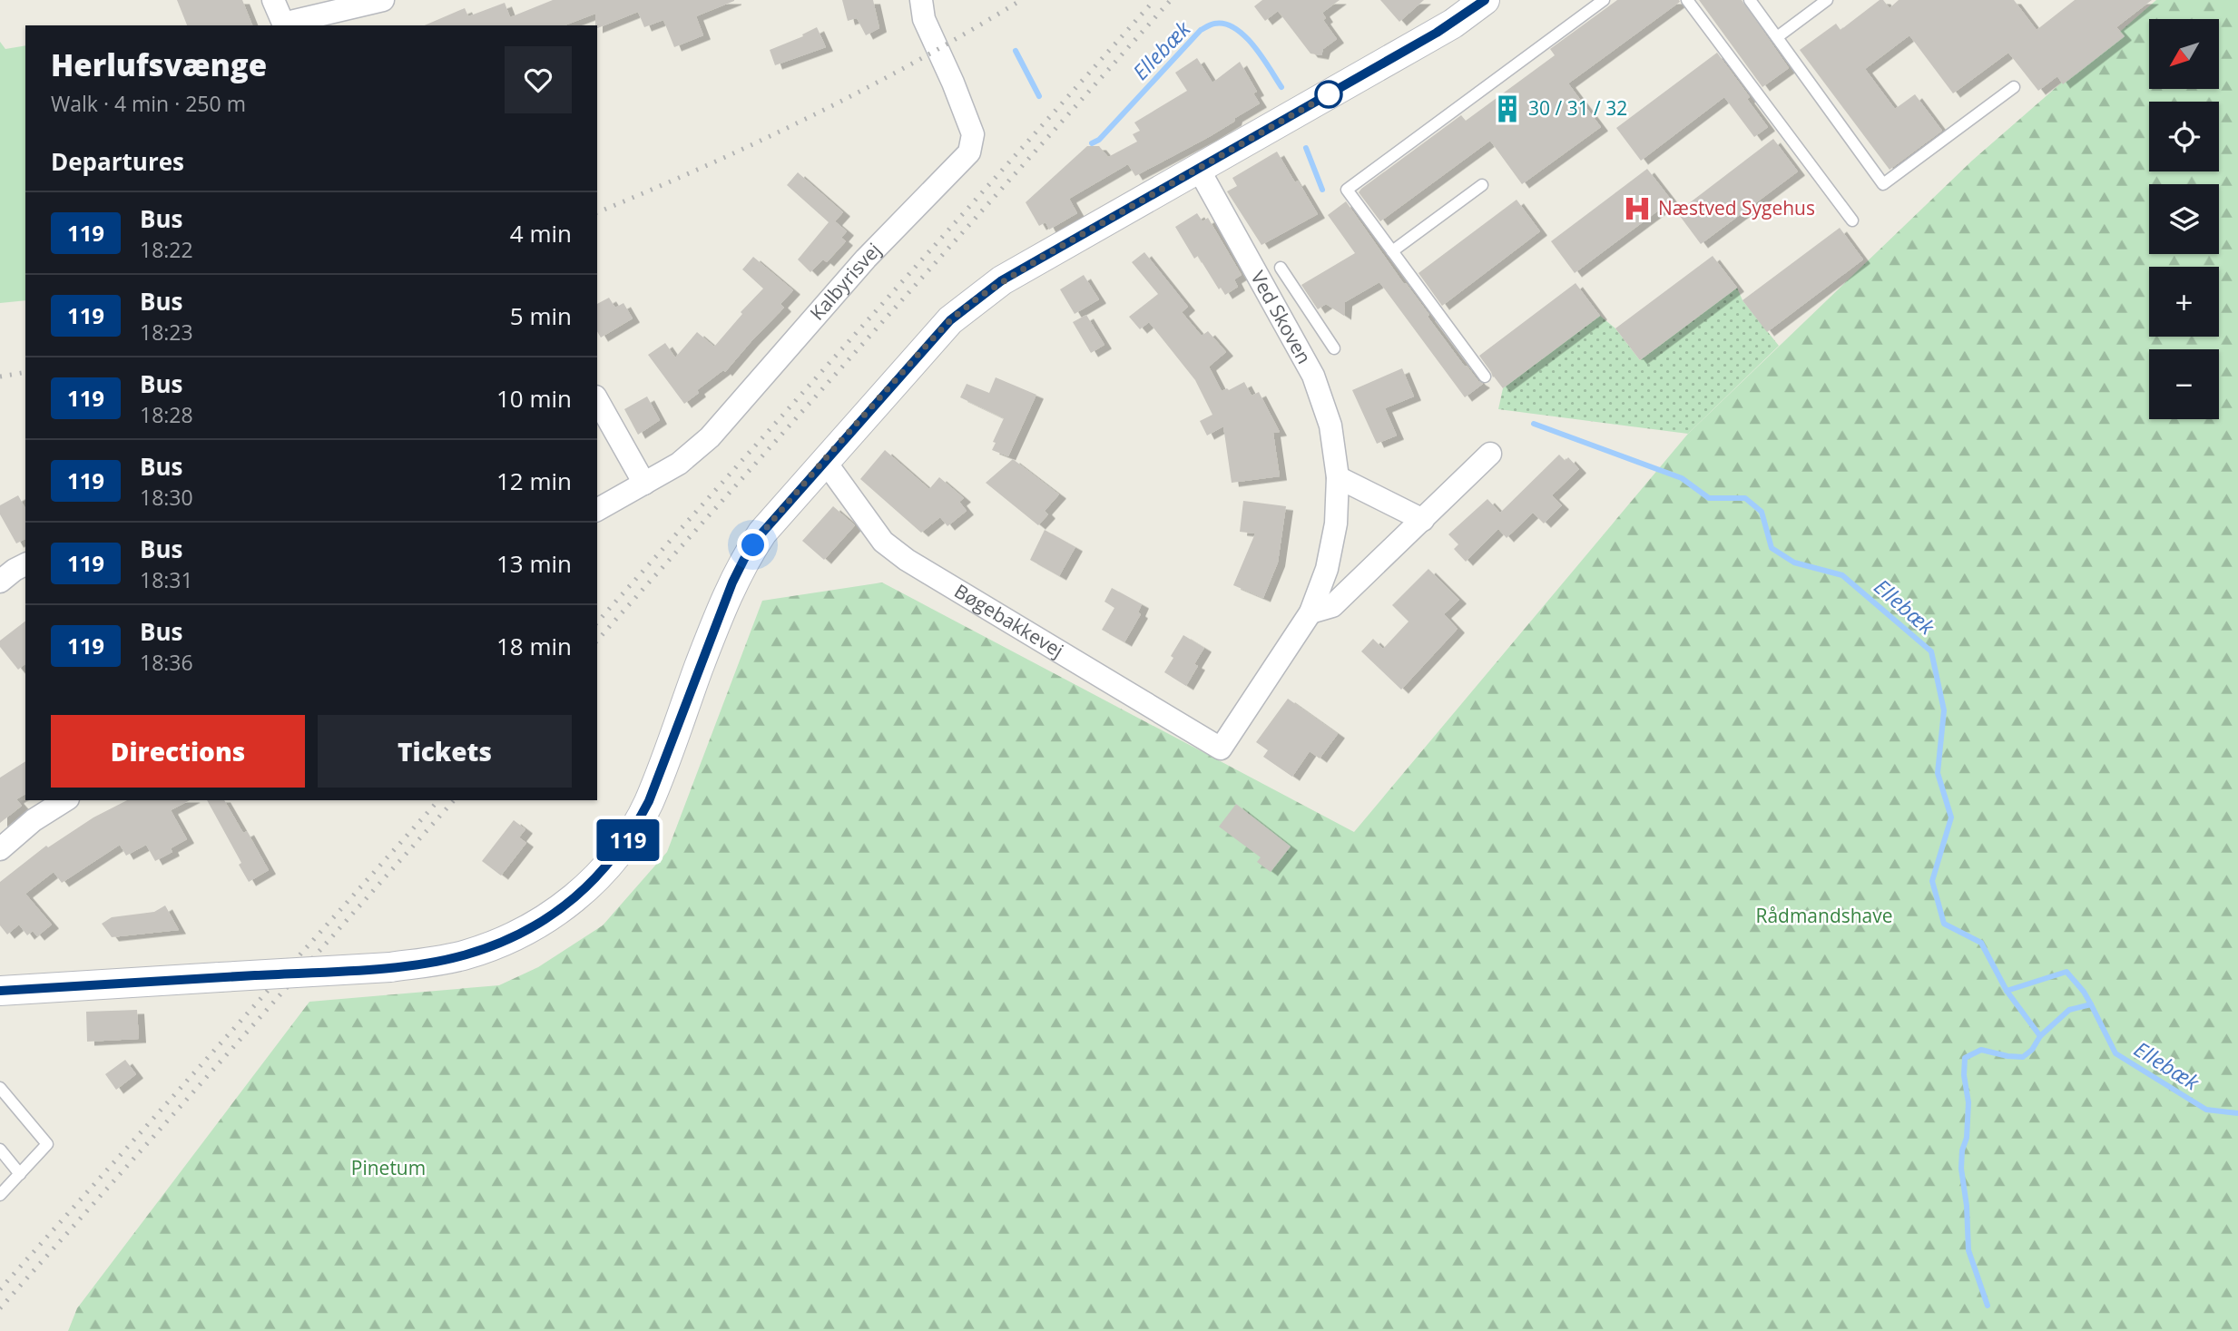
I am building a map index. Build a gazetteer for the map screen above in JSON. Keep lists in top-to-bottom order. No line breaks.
{"streets":{"street":["Kalbyrisvej","Ved Skoven","Bøgebakkevej"]},"crossings":[["Ved Skoven","Bøgebakkevej"]],"water":["Ellebæk"],"parks":["Rådmandshave","Pinetum"],"places":{"building":["30 / 31 / 32"],"hospital":["Næstved Sygehus"]},"lines":["bus line 119"],"north":"bottom left","page":{"on_map":"119","map_buttons":["+","−"],"heading":[["Herlufsvænge","Walk · 4 min · 250 m"],"Departures"],"list":[{"mark":"119","name":"Bus","note":"18:22","value":"4 min"},{"mark":"119","name":"Bus","note":"18:23","value":"5 min"},{"mark":"119","name":"Bus","note":"18:28","value":"10 min"},{"mark":"119","name":"Bus","note":"18:30","value":"12 min"},{"mark":"119","name":"Bus","note":"18:31","value":"13 min"},{"mark":"119","name":"Bus","note":"18:36","value":"18 min"}],"buttons":["Directions","Tickets"]}}
